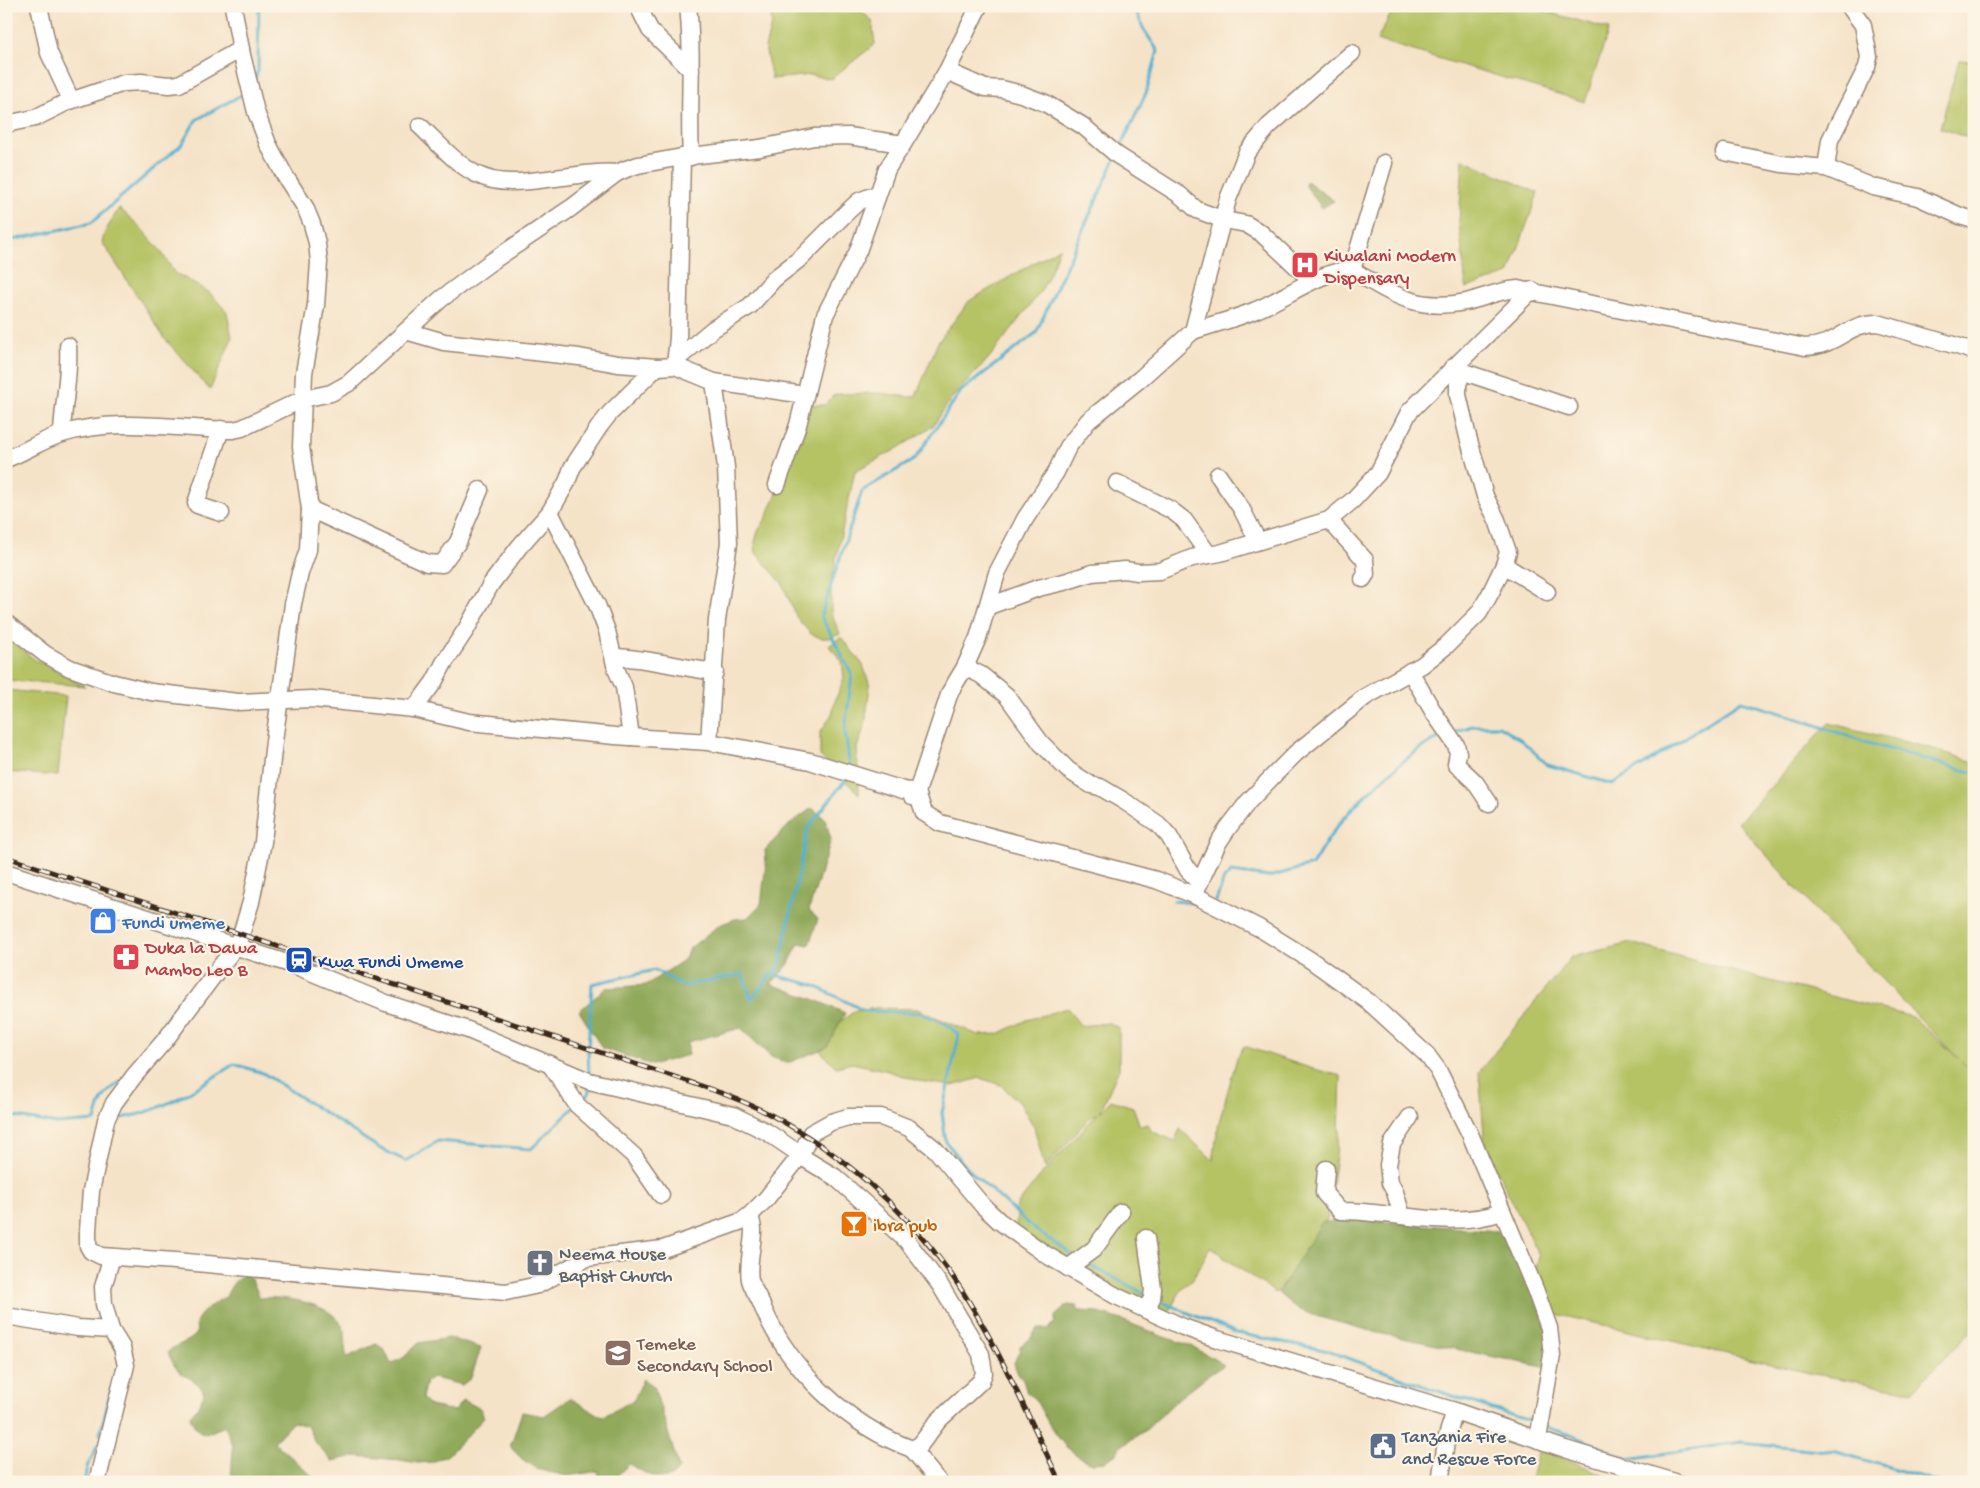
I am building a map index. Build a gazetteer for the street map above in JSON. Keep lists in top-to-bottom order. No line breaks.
{"places":{"hospital":["Kiwalani Modern Dispensary"],"shop":["Fundi umeme"],"pharmacy":["Duka la Dawa Mambo Leo B"],"station":["Kwa Fundi Umeme"],"bar":["ibra pub"],"church":["Neema House Baptist Church"],"school or university":["Temeke Secondary School"],"public building":["Tanzania Fire and Rescue Force"]}}
